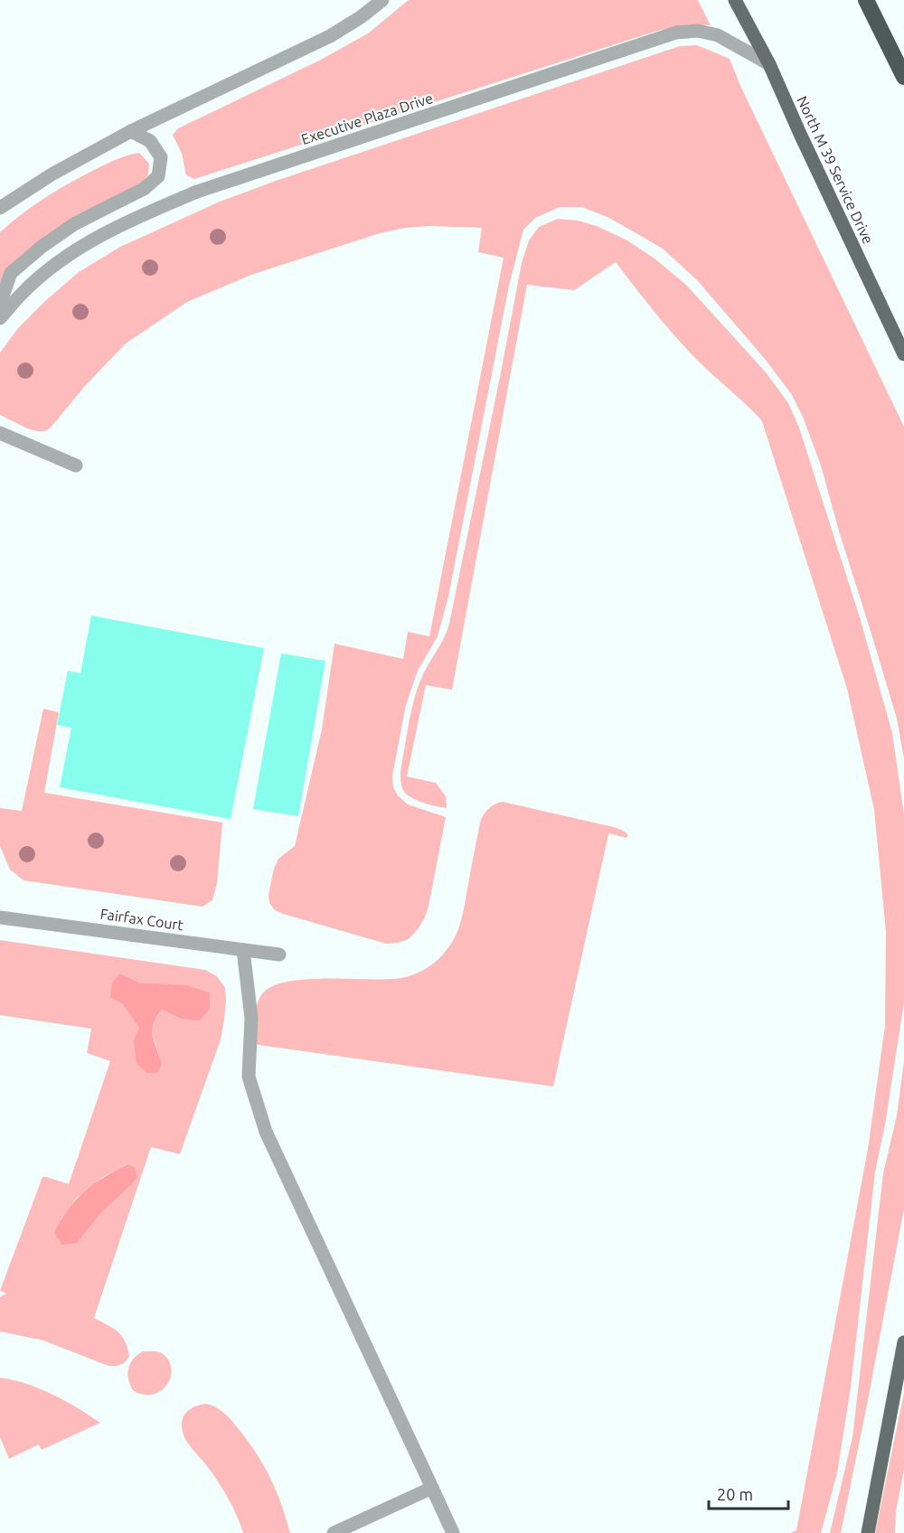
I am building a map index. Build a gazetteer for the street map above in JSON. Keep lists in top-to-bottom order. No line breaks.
{"streets":{"main road":["North M 39 Service Drive"],"street":["Executive Plaza Drive","Fairfax Court"]},"crossings":[["Executive Plaza Drive","North M 39 Service Drive"]],"scale_bar":"20 m"}
